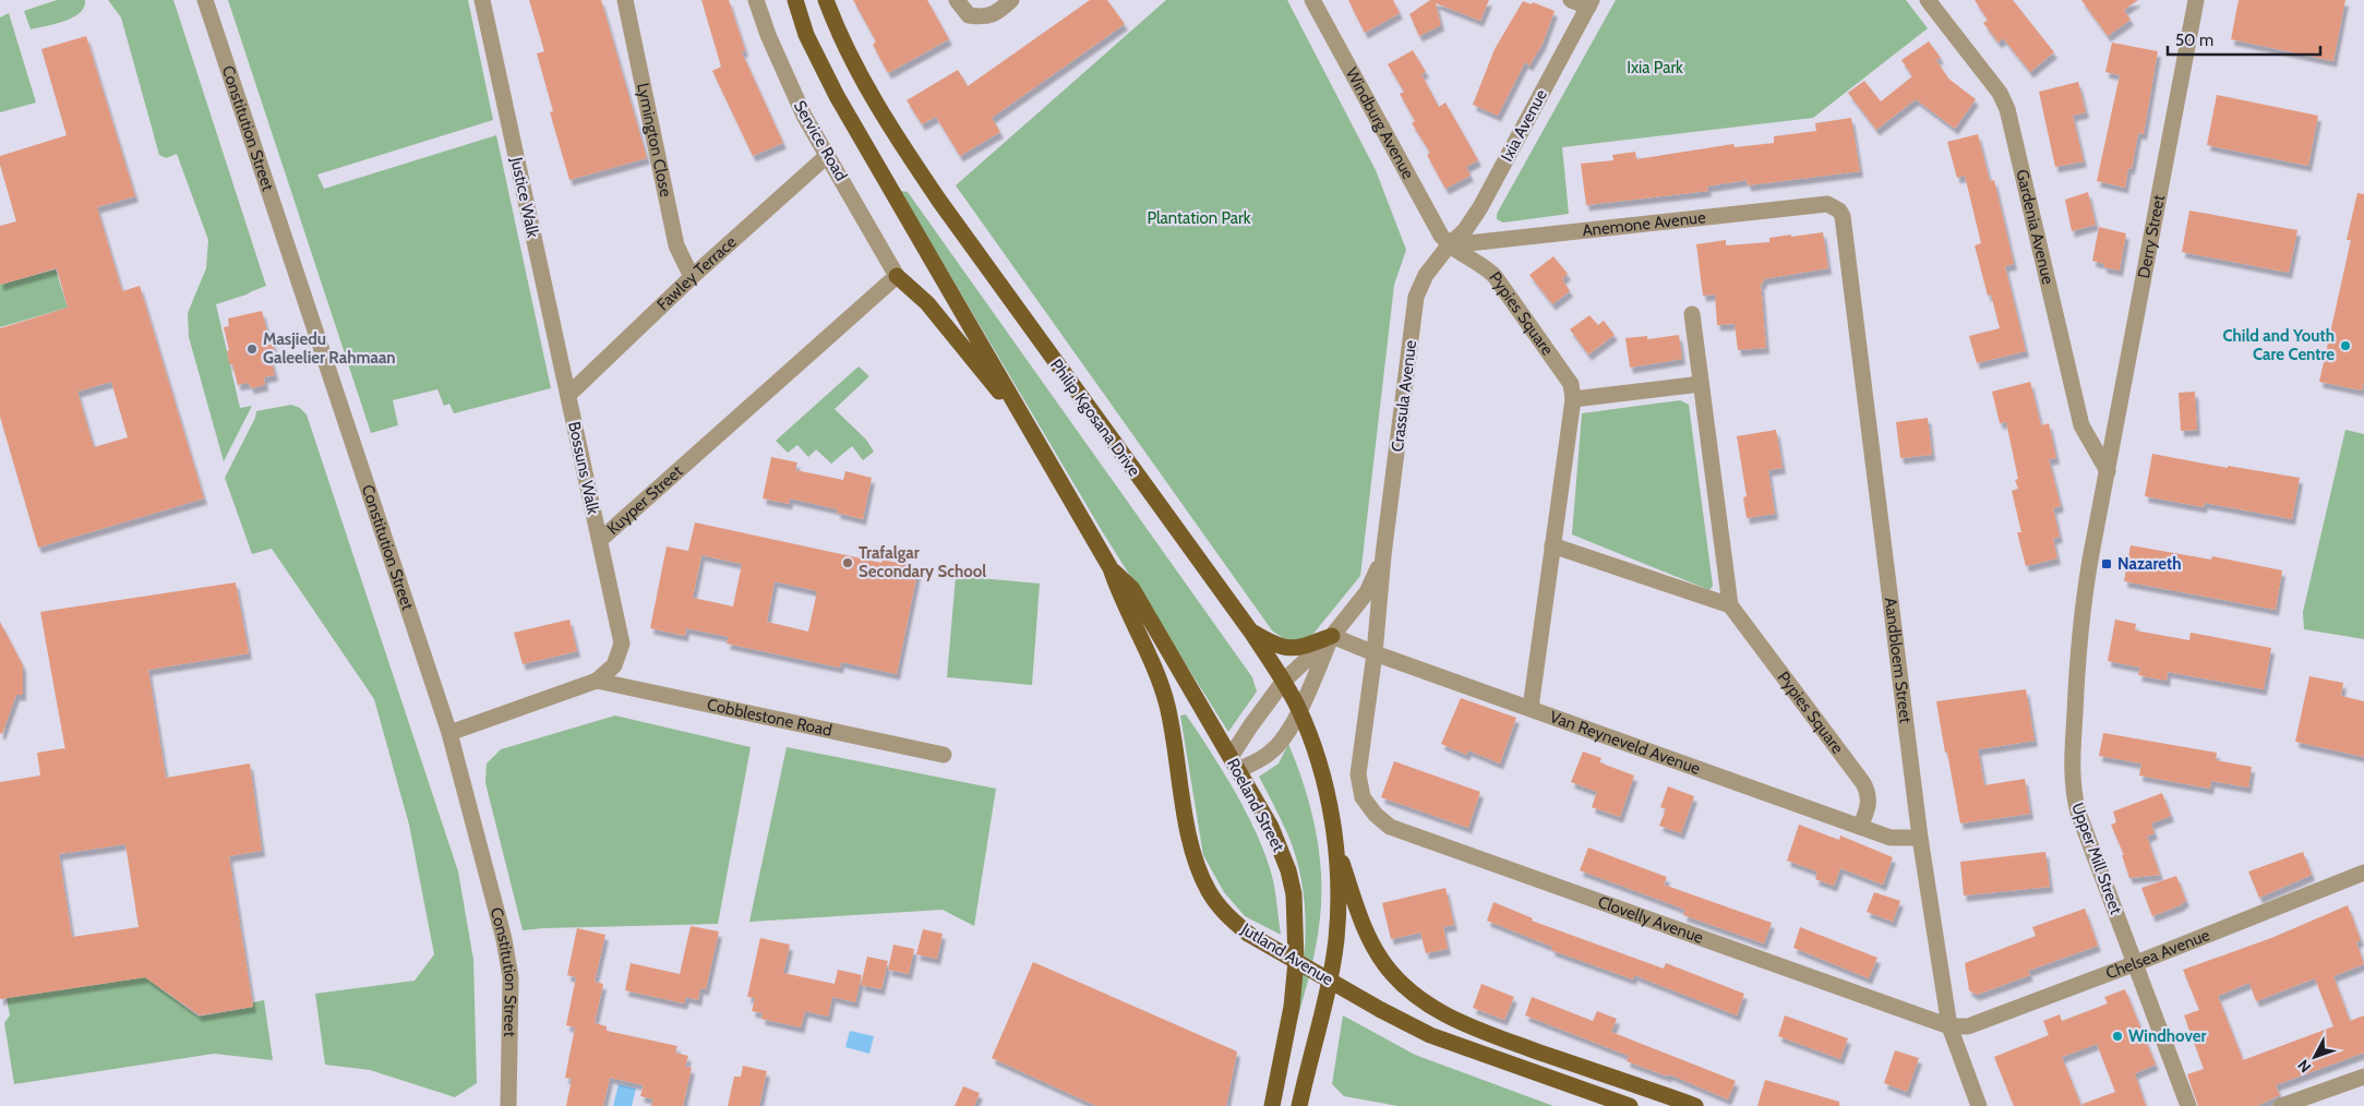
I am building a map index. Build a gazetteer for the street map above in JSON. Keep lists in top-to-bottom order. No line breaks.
{"streets":{"main road":["Philip Kgosana Drive","Roeland Street","Jutland Avenue"],"street":["Windburg Avenue","Ixia Avenue","Constitution Street","Lymington Close","Service Road","Justice Walk","Anemone Avenue","Gardenia Avenue","Derry Street","Fawley Terrace","Pypies Square","Crassula Avenue","Bossuns Walk","Kuyper Street","Aandbloem Street","Cobblestone Road","Van Reyneveld Avenue","Upper Mill Street","Clovelly Avenue","Chelsea Avenue"]},"crossings":[["Windburg Avenue","Ixia Avenue"],["Windburg Avenue","Anemone Avenue"],["Windburg Avenue","Pypies Square"],["Windburg Avenue","Crassula Avenue"],["Ixia Avenue","Anemone Avenue"],["Ixia Avenue","Pypies Square"],["Ixia Avenue","Crassula Avenue"],["Constitution Street","Kuyper Street"],["Lymington Close","Fawley Terrace"],["Service Road","Fawley Terrace"],["Service Road","Kuyper Street"],["Justice Walk","Fawley Terrace"],["Justice Walk","Bossuns Walk"],["Anemone Avenue","Pypies Square"],["Anemone Avenue","Crassula Avenue"],["Anemone Avenue","Aandbloem Street"],["Gardenia Avenue","Derry Street"],["Gardenia Avenue","Upper Mill Street"],["Derry Street","Upper Mill Street"],["Fawley Terrace","Bossuns Walk"],["Pypies Square","Crassula Avenue"],["Pypies Square","Van Reyneveld Avenue"],["Crassula Avenue","Philip Kgosana Drive"],["Crassula Avenue","Van Reyneveld Avenue"],["Crassula Avenue","Roeland Street"],["Crassula Avenue","Clovelly Avenue"],["Bossuns Walk","Kuyper Street"],["Kuyper Street","Cobblestone Road"],["Aandbloem Street","Van Reyneveld Avenue"],["Aandbloem Street","Clovelly Avenue"],["Aandbloem Street","Chelsea Avenue"],["Roeland Street","Jutland Avenue"],["Upper Mill Street","Chelsea Avenue"],["Clovelly Avenue","Chelsea Avenue"]],"parks":["Ixia Park","Plantation Park"],"places":{"other":["Child and Youth Care Centre","Masjiedu Galeelier Rahmaan","Trafalgar Secondary School","Windhover"],"transit":["Nazareth"]},"scale_bar":"50 m","north":"bottom left"}
